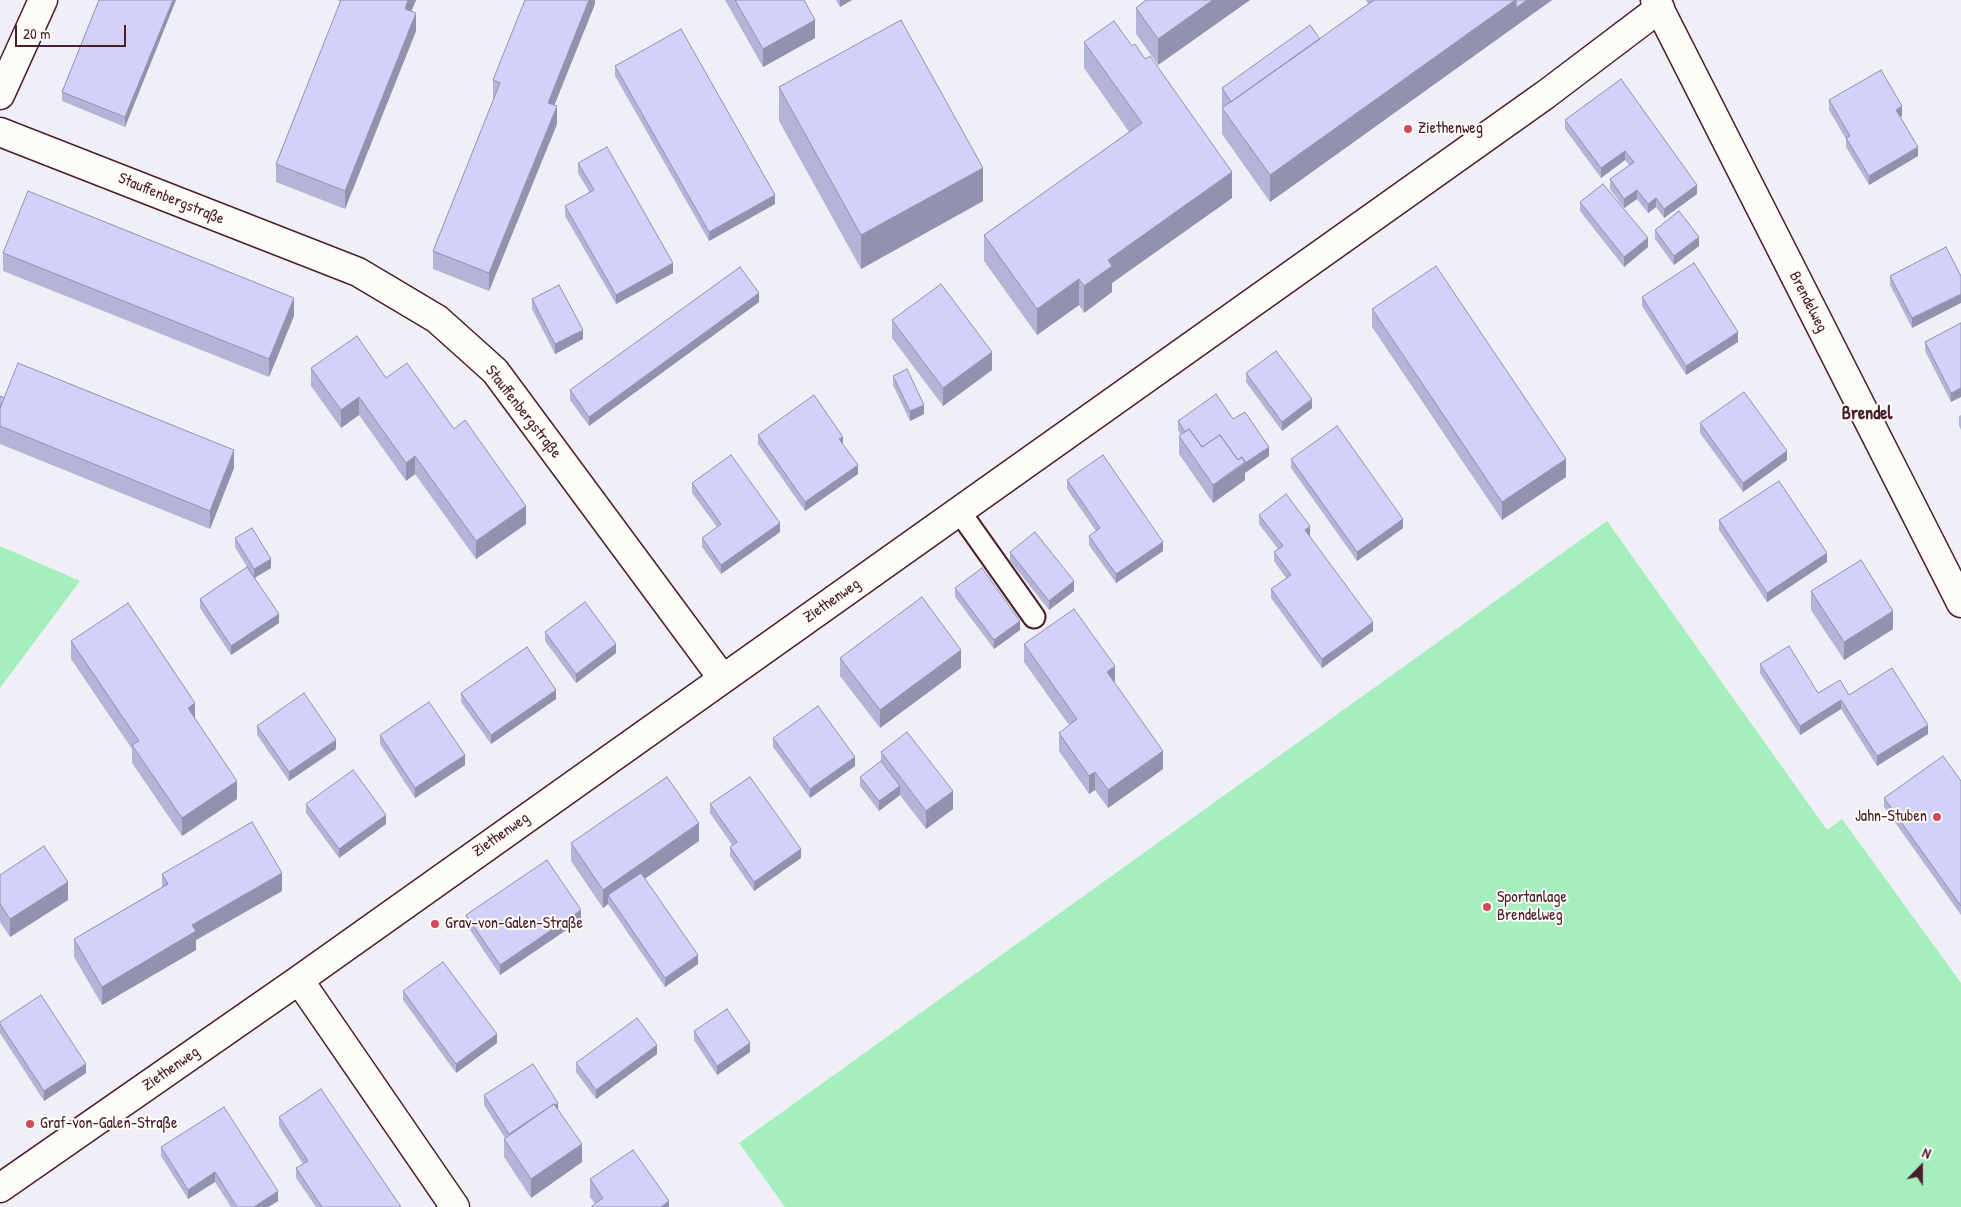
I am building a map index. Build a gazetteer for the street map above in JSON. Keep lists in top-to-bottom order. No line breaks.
{"streets":{"street":["Stauffenbergstraße","Brendelweg","Ziethenweg"]},"crossings":[["Stauffenbergstraße","Ziethenweg"],["Brendelweg","Ziethenweg"]],"districts":["Brendel"],"places":["Ziethenweg","Jahn-Stuben","Sportanlage Brendelweg","Grav-von-Galen-Straße","Graf-von-Galen-Straße"],"scale_bar":"20 m","north":"top"}
